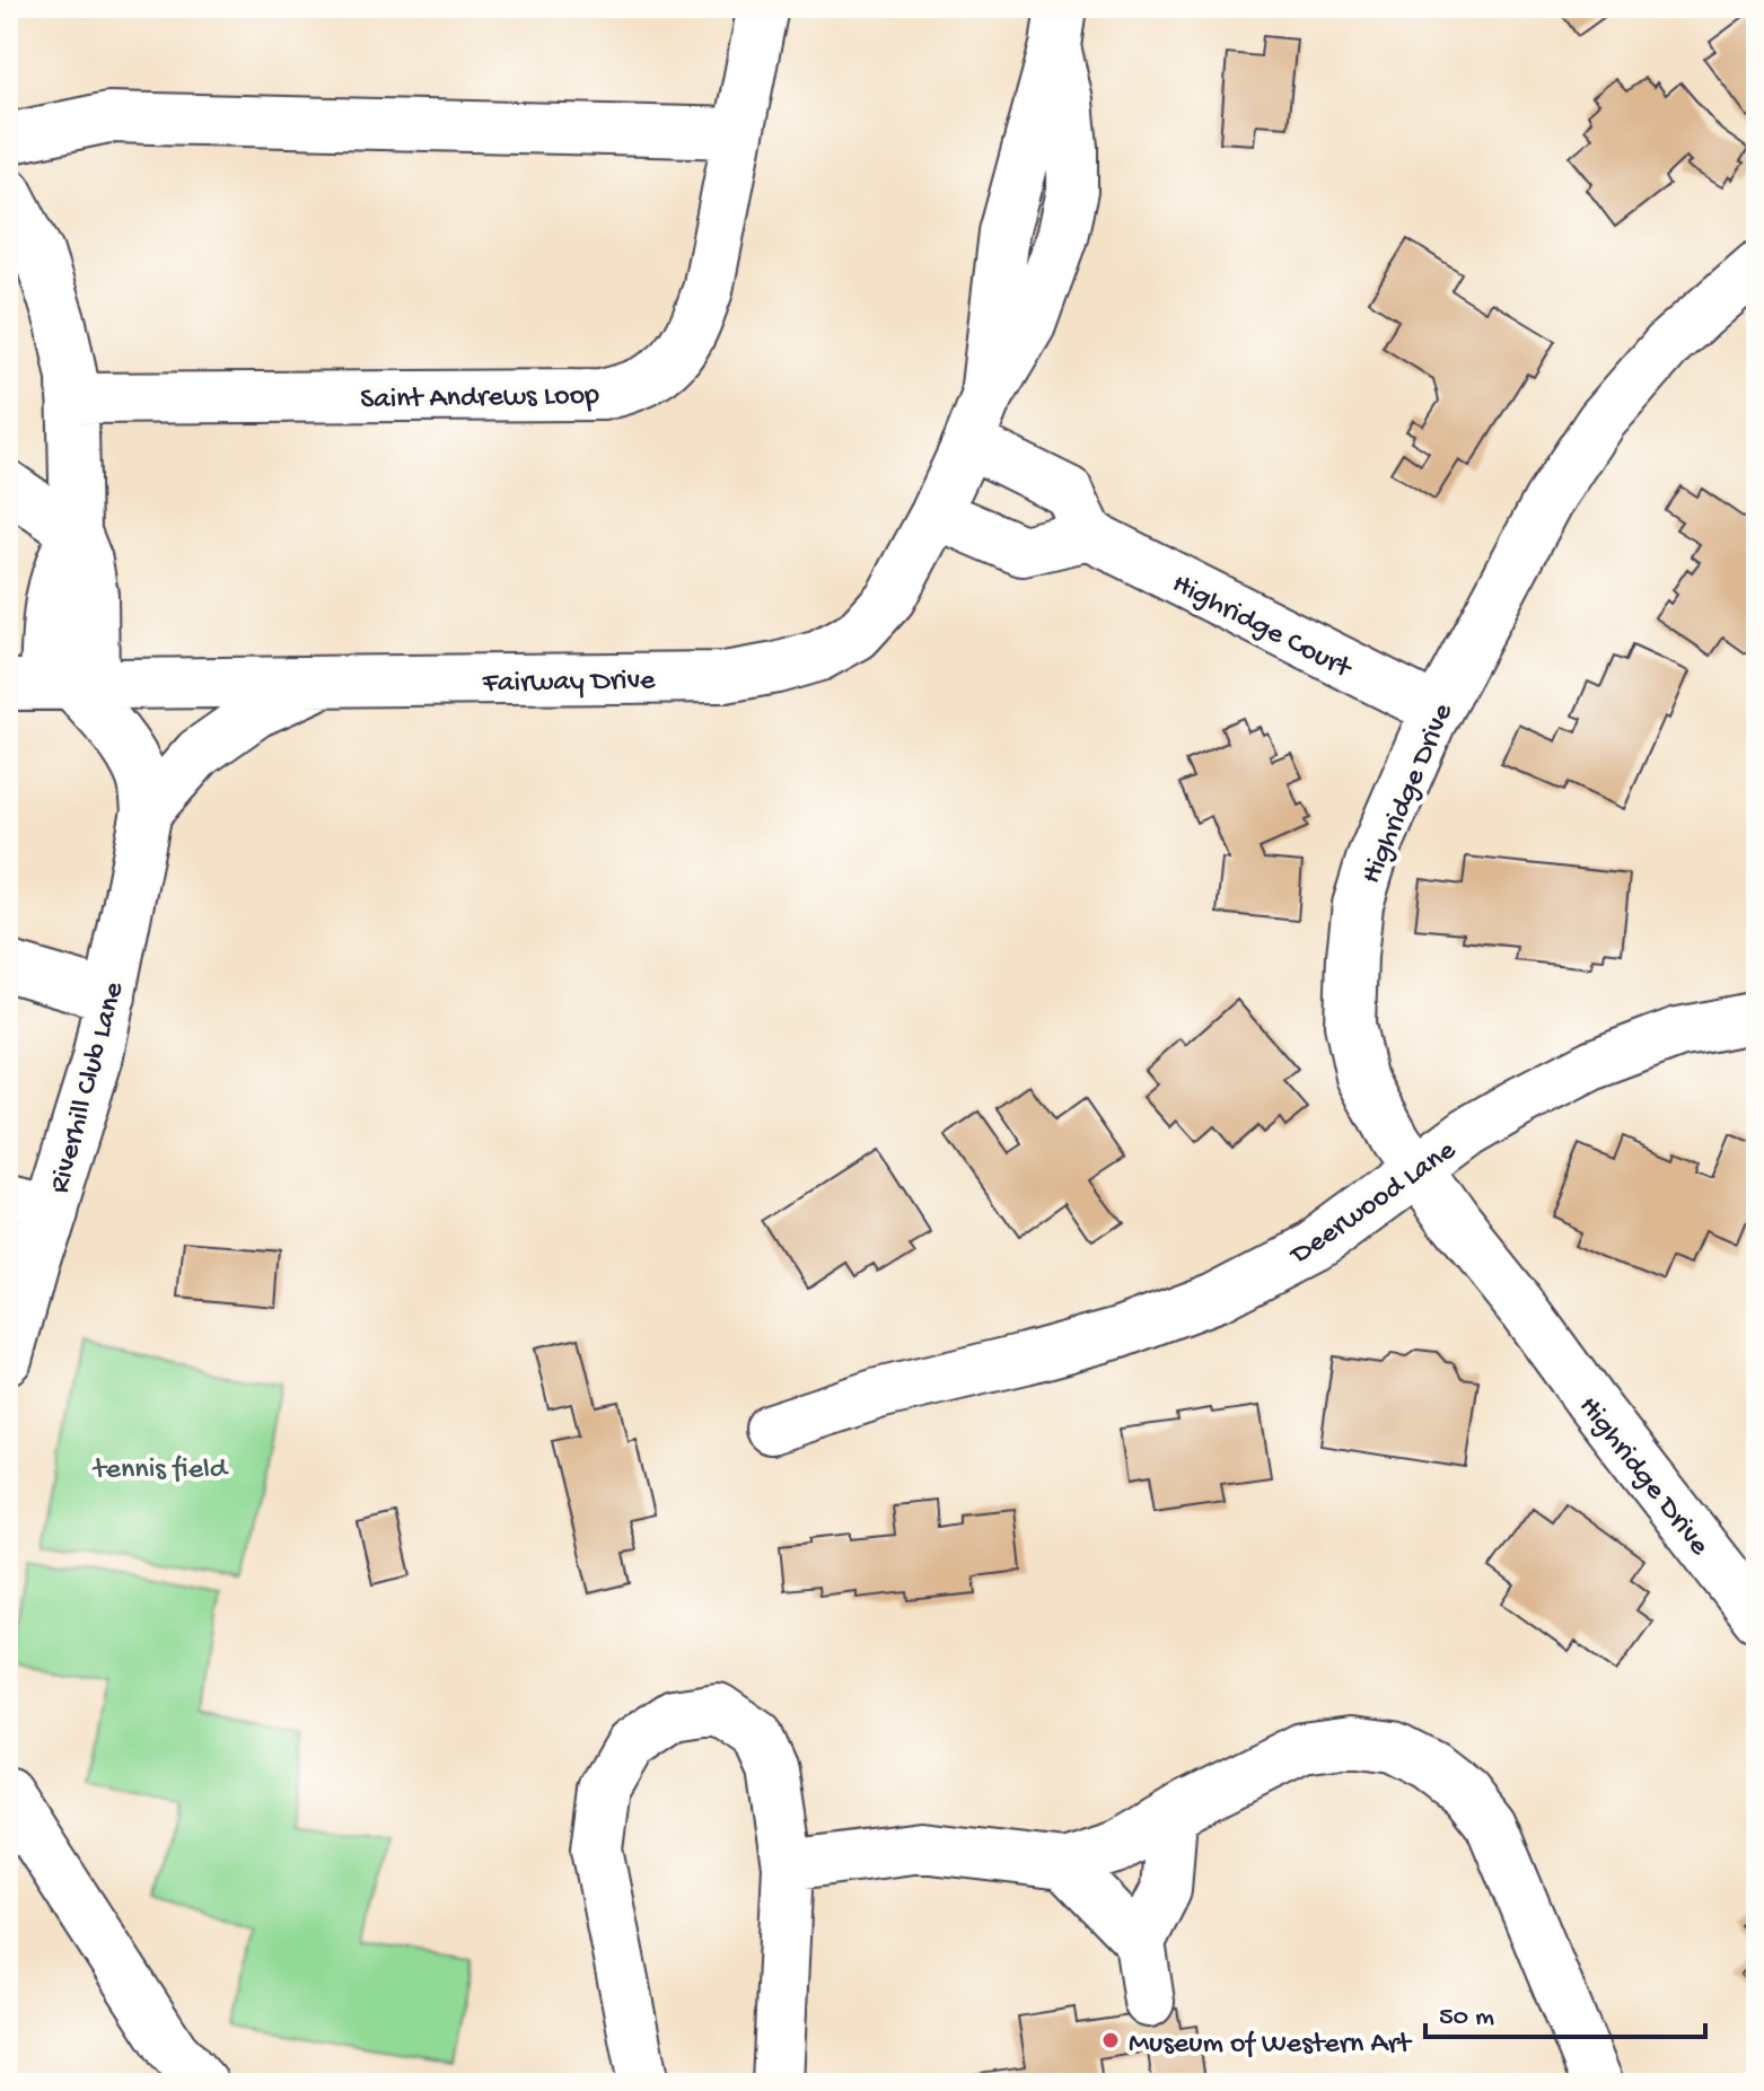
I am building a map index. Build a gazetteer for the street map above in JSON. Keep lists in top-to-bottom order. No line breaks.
{"streets":{"street":["Saint Andrews Loop","Highridge Court","Fairway Drive","Highridge Drive","Riverhill Club Lane","Deerwood Lane"]},"crossings":[["Highridge Court","Highridge Drive"],["Fairway Drive","Riverhill Club Lane"],["Highridge Drive","Deerwood Lane"]],"parks":["tennis field"],"places":["Museum of Western Art"],"scale_bar":"50 m"}
